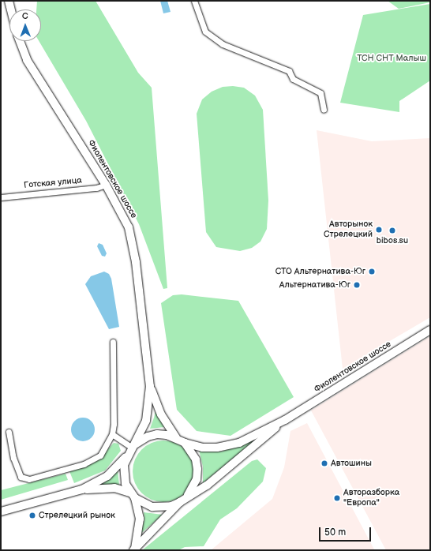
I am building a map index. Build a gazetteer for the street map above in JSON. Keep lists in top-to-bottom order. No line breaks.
{"streets":{"main road":["Фиолентовское шоссе"],"street":["Готская улица"]},"crossings":[["Фиолентовское шоссе","Готская улица"]],"parks":["ТСН СНТ Малыш"],"places":["Авторынок Стрелецкий","bibos.su","СТО Альтернатива-Юг","Альтернатива-Юг","Автошины","Авторазборка \"Европа\"","Стрелецкий рынок"],"scale_bar":"50 m","north":"top"}
